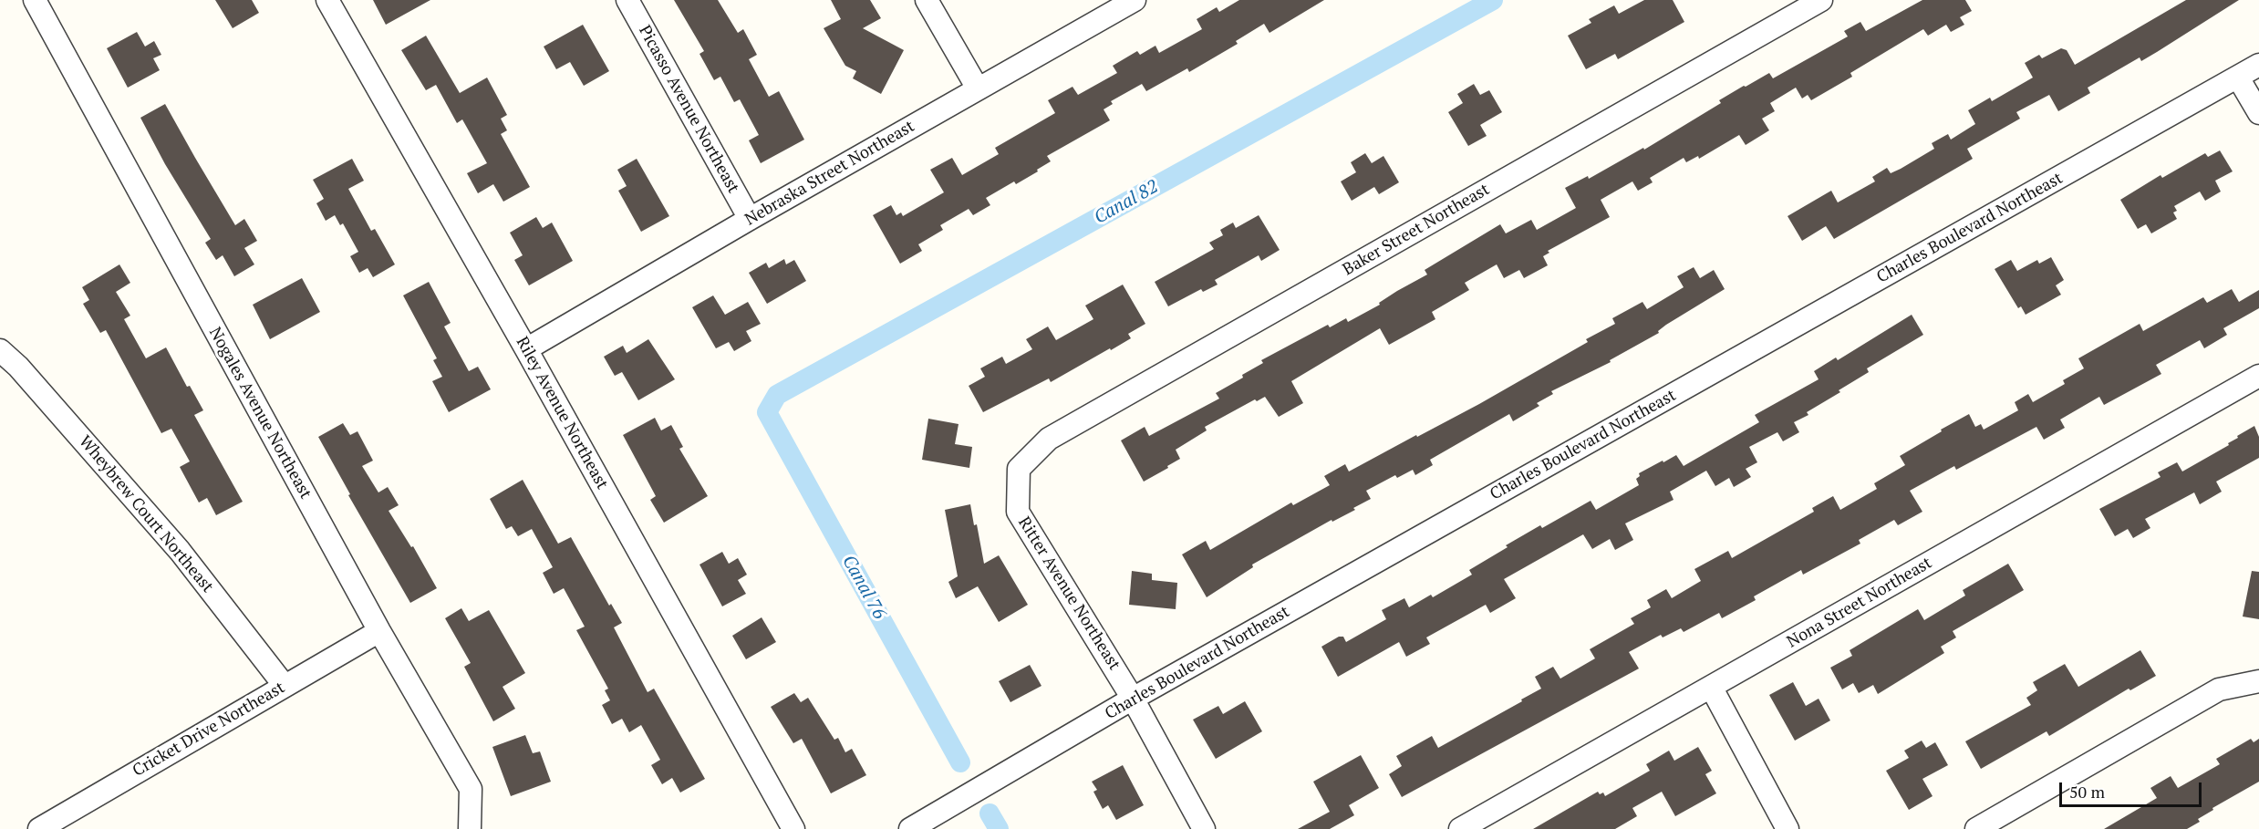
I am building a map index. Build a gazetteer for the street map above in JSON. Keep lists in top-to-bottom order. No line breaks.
{"streets":{"street":["Picasso Avenue Northeast","Nebraska Street Northeast","Charles Boulevard Northeast","Baker Street Northeast","Nogales Avenue Northeast","Riley Avenue Northeast","Wheybrew Court Northeast","Ritter Avenue Northeast","Nona Street Northeast","Cricket Drive Northeast"]},"crossings":[["Picasso Avenue Northeast","Nebraska Street Northeast"],["Nebraska Street Northeast","Riley Avenue Northeast"],["Charles Boulevard Northeast","Ritter Avenue Northeast"],["Baker Street Northeast","Ritter Avenue Northeast"],["Nogales Avenue Northeast","Cricket Drive Northeast"],["Wheybrew Court Northeast","Cricket Drive Northeast"]],"water":["Canal 82","Canal 76"],"scale_bar":"50 m"}
